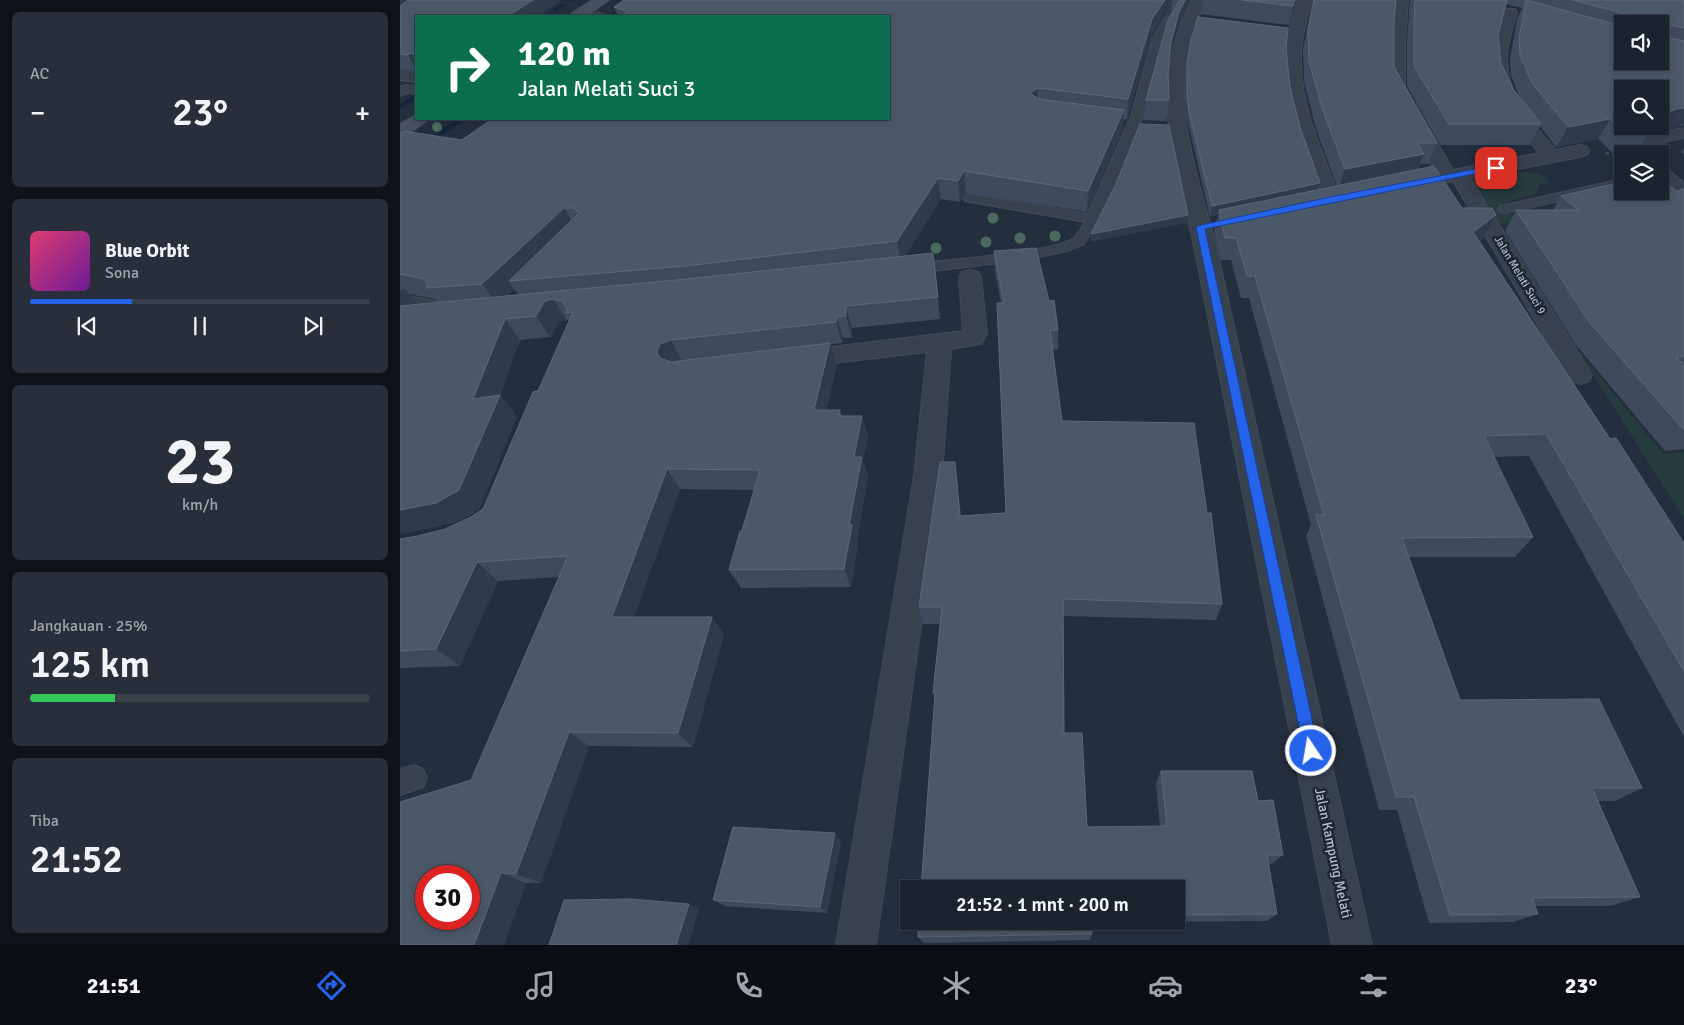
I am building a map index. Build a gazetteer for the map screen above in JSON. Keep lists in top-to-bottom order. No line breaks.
{"streets":{"street":["Jalan Melati Suci 9","Jalan Kampung Melati"]},"page":{"tile":["AC",["23","km/h"],["Jangkauan · 25%","125 km"],["Tiba","21:52"]],"turn":["120 m","Jalan Melati Suci 3"],"heat":["−","23°","+"],"song":["Blue Orbit","Sona"],"limit":"30","trip":"21:52 · 1 mnt · 200 m","tabs":["21:51","23°"]}}
